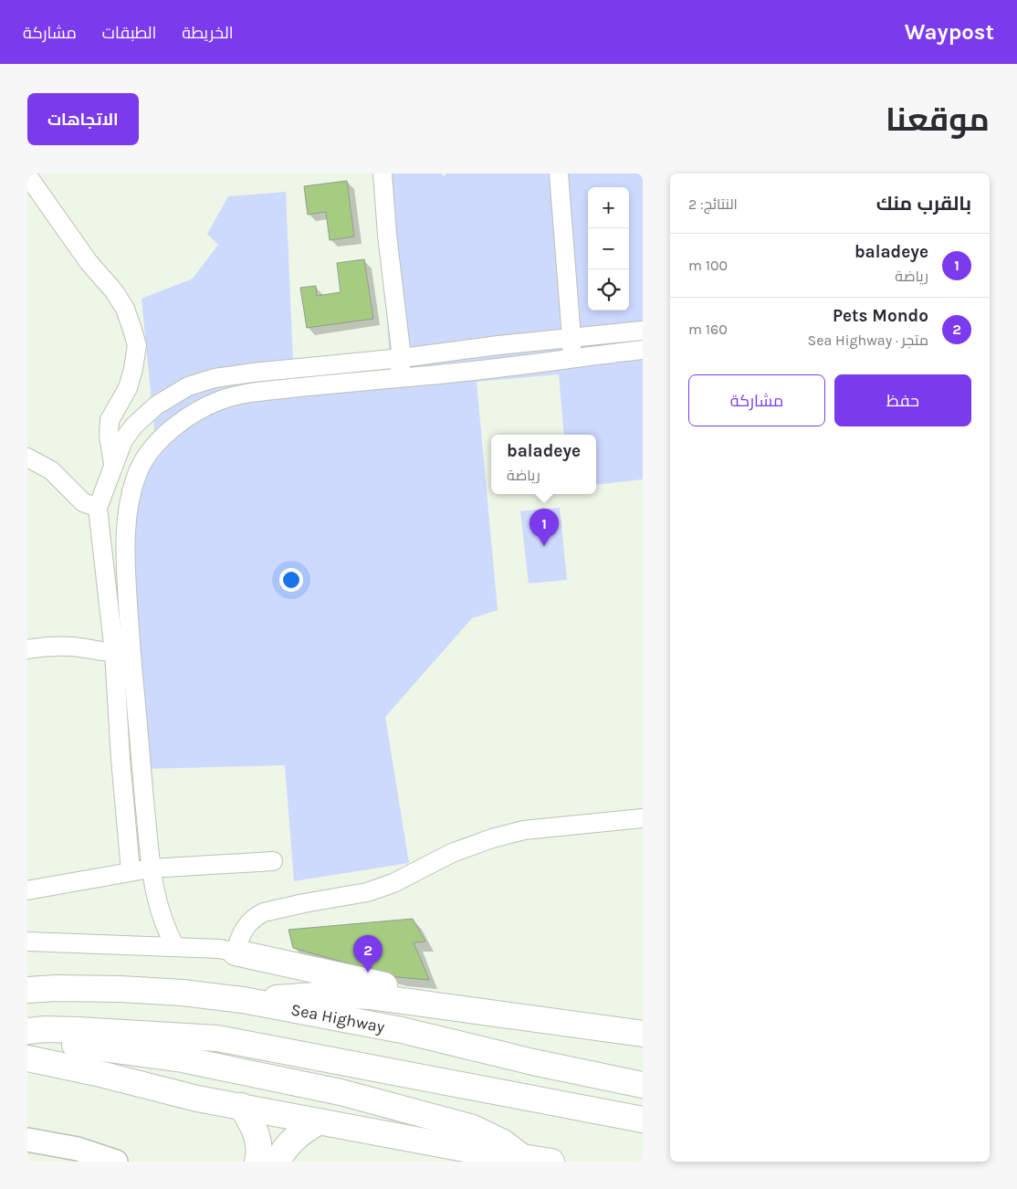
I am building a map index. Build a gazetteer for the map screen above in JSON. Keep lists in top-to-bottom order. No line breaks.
{"streets":{"highway":["Sea Highway"]},"page":{"header":"Waypost","nav":["الخريطة","الطبقات","مشاركة"],"title":"موقعنا","buttons":["الاتجاهات",["حفظ","مشاركة"]],"heading":["بالقرب منك","النتائج: 2"],"map_buttons":["+","−"],"list":[{"mark":"1","name":"baladeye","note":"رياضة","value":"100 m"},{"mark":"2","name":"Pets Mondo","note":"متجر · Sea Highway","value":"160 m"}],"popup":["baladeye","رياضة"],"pins":["1","2"]}}
